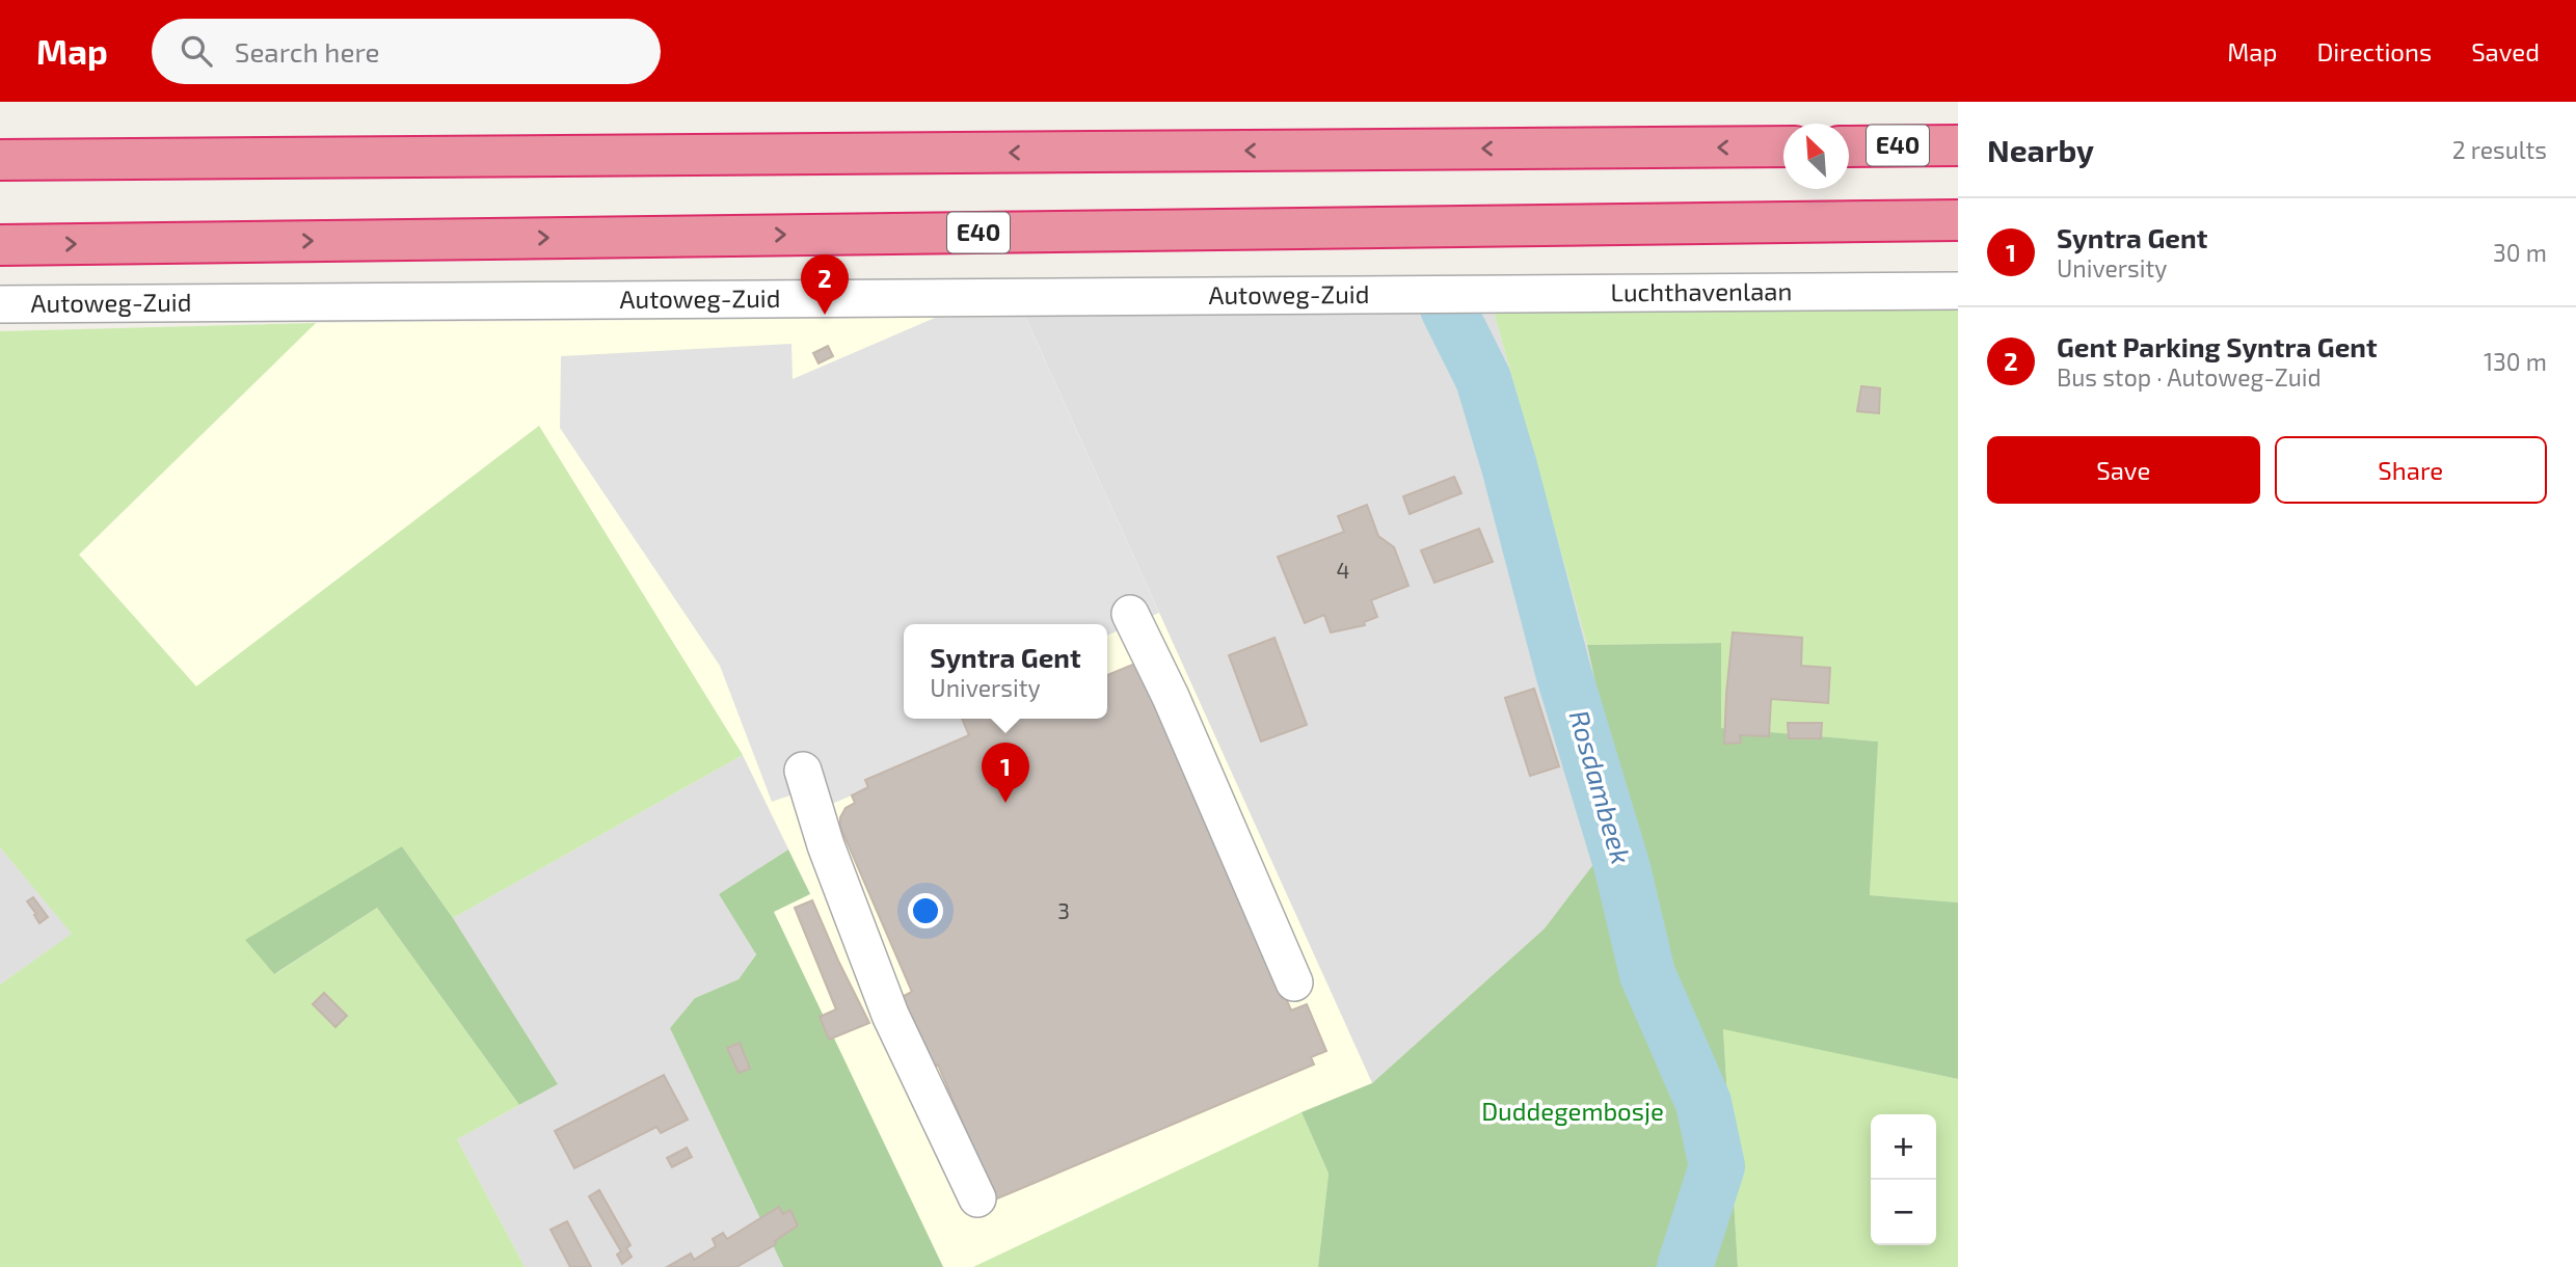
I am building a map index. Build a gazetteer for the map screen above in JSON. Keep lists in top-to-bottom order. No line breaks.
{"streets":{"highway":["E40"],"street":["Luchthavenlaan","Autoweg-Zuid"]},"crossings":[["Luchthavenlaan","Autoweg-Zuid"]],"water":["Rosdambeek"],"parks":["Duddegembosje"],"house_numbers":["4","3"],"north":"top left","page":{"header":"Map","search":"Search here","nav":["Map","Directions","Saved"],"heading":["Nearby","2 results"],"list":[{"mark":"1","name":"Syntra Gent","note":"University","value":"30 m"},{"mark":"2","name":"Gent Parking Syntra Gent","note":"Bus stop · Autoweg-Zuid","value":"130 m"}],"pins":["2","1"],"buttons":["Save","Share"],"popup":["Syntra Gent","University"],"map_buttons":["+","−"]}}
